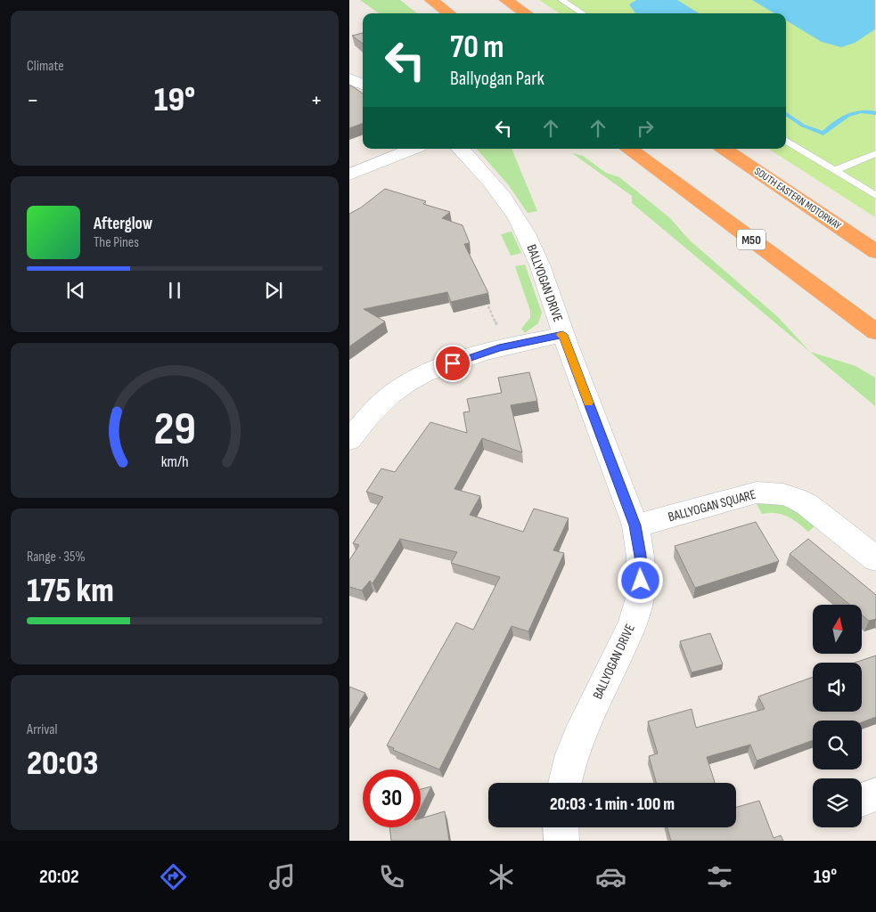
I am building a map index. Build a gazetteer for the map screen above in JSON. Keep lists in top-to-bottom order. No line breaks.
{"streets":{"highway":["SOUTH EASTERN MOTORWAY","M50"],"street":["BALLYOGAN DRIVE","BALLYOGAN SQUARE"]},"crossings":[["BALLYOGAN DRIVE","BALLYOGAN SQUARE"]],"north":"top","page":{"tile":["Climate",["Range · 35%","175 km"],["Arrival","20:03"]],"turn":["70 m","Ballyogan Park"],"heat":["−","19°","+"],"song":["Afterglow","The Pines"],"limit":"30","trip":"20:03 · 1 min · 100 m","tabs":["20:02","19°"],"gauge":["29","km/h"]}}
